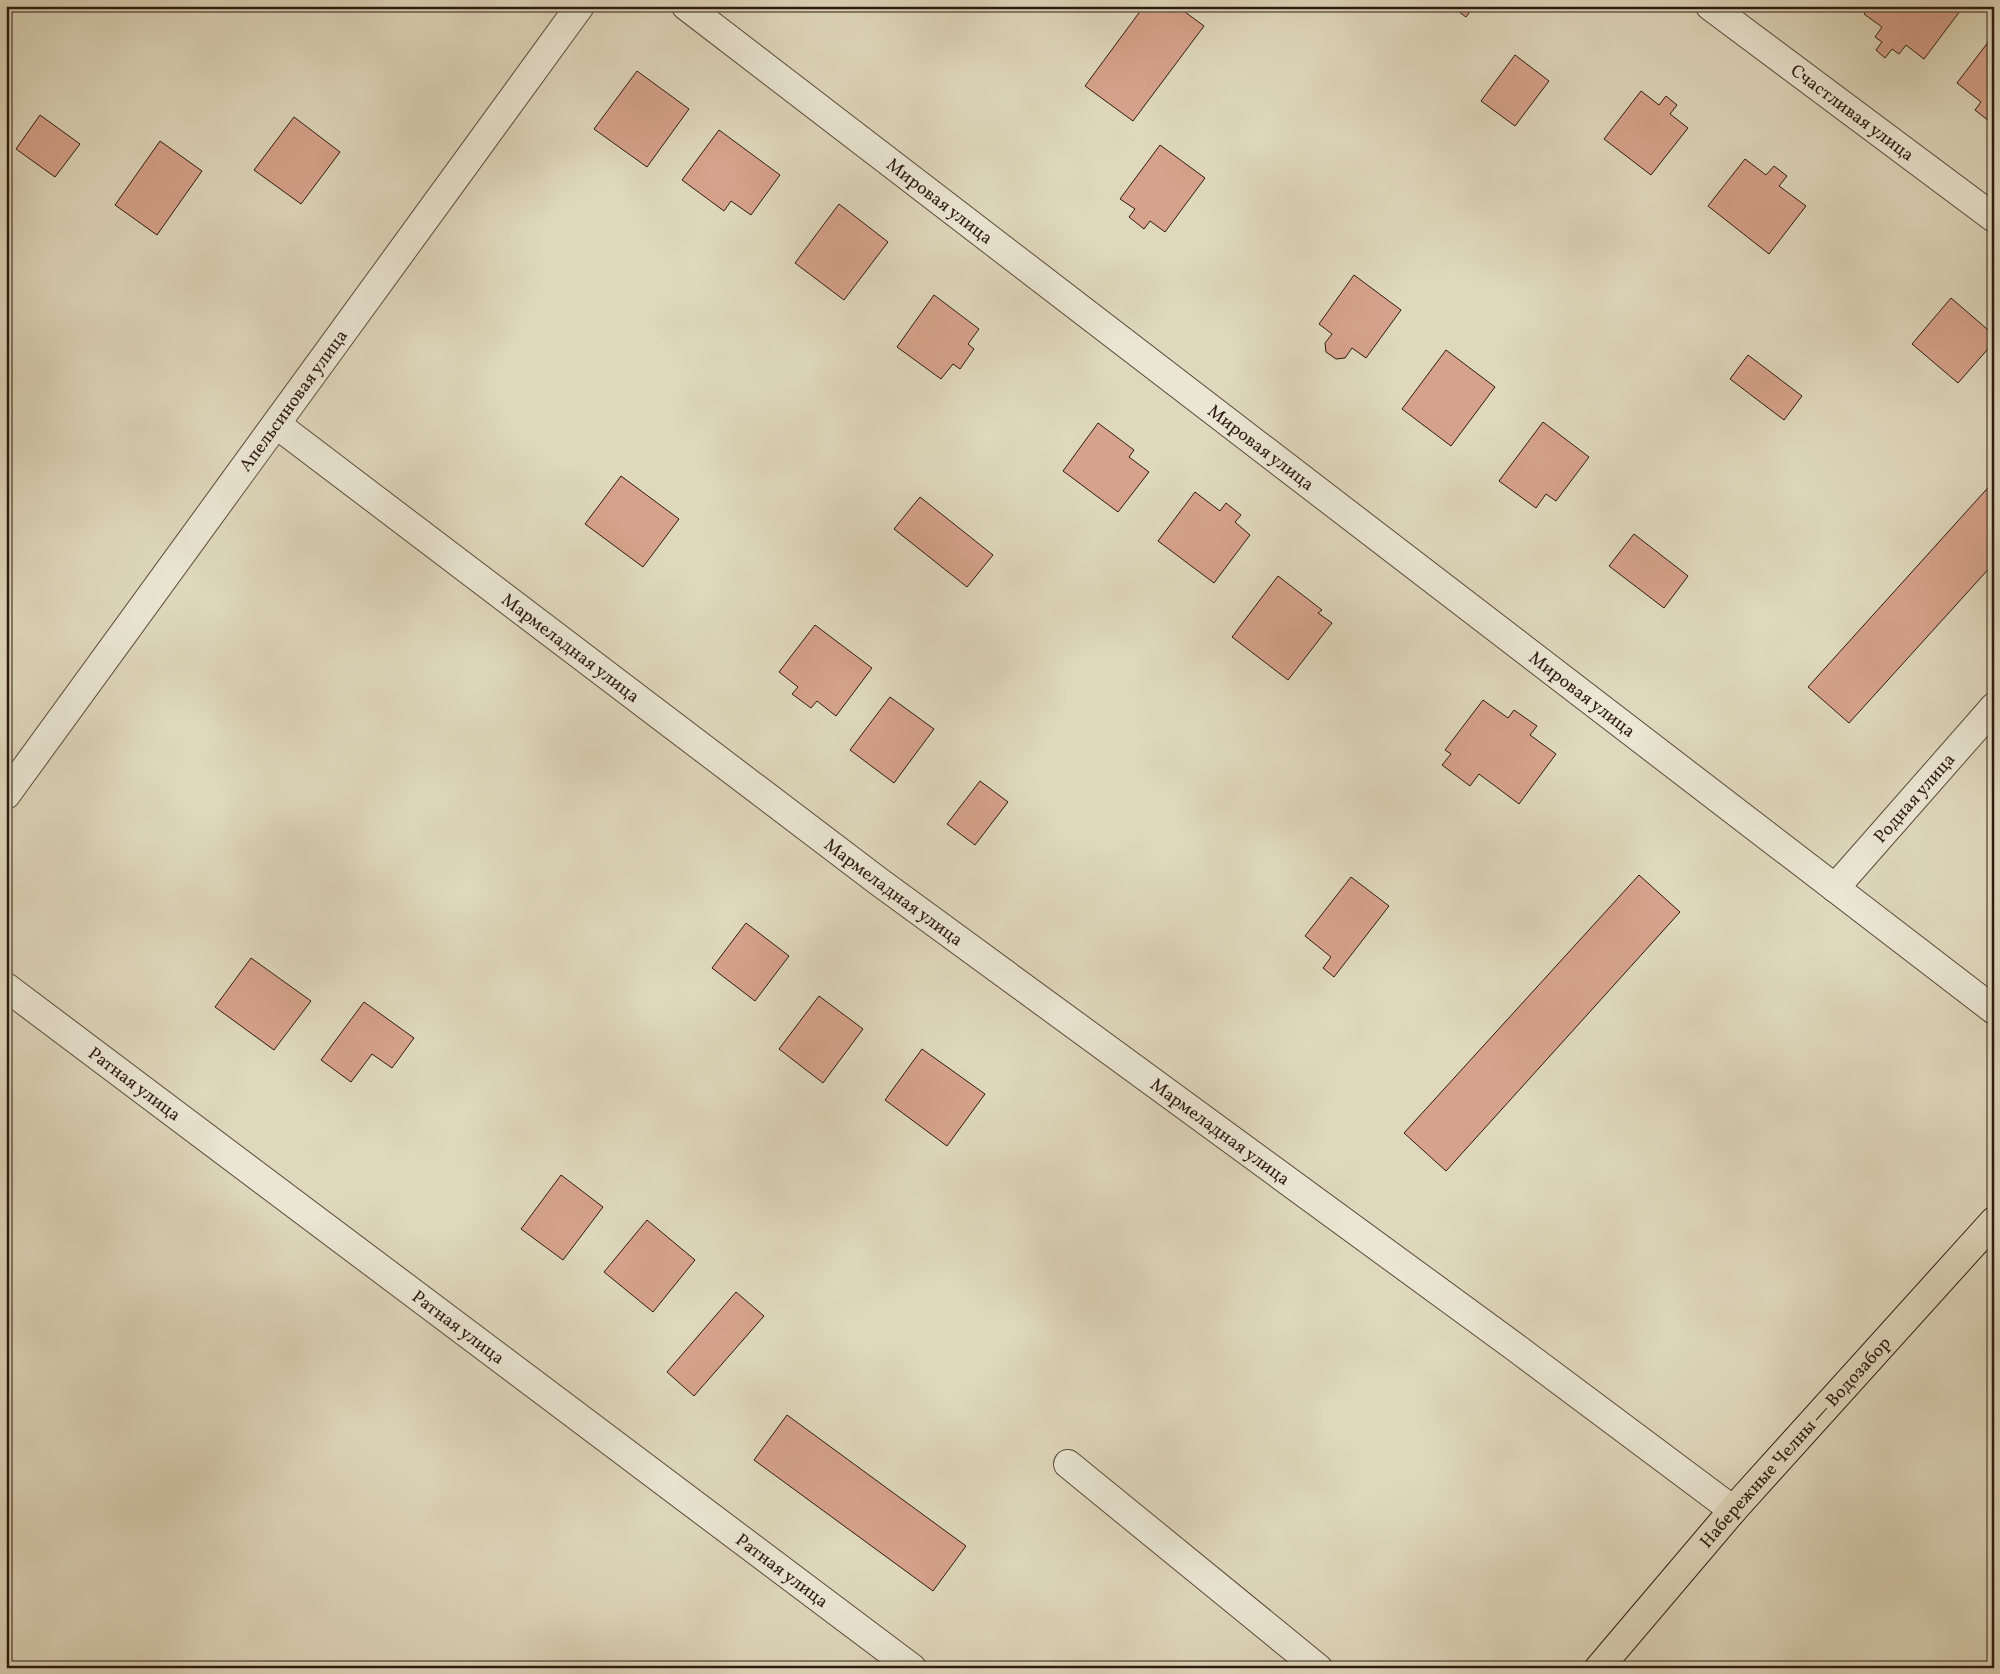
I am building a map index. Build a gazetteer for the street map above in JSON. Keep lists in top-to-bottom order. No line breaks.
{"streets":{"main road":["Набережные Челны — Водозабор"],"street":["Счастливая улица","Мировая улица","Апельсиновая улица","Мармеладная улица","Родная улица","Ратная улица"]},"crossings":[["Мировая улица","Родная улица"],["Апельсиновая улица","Мармеладная улица"],["Мармеладная улица","Набережные Челны — Водозабор"]]}
